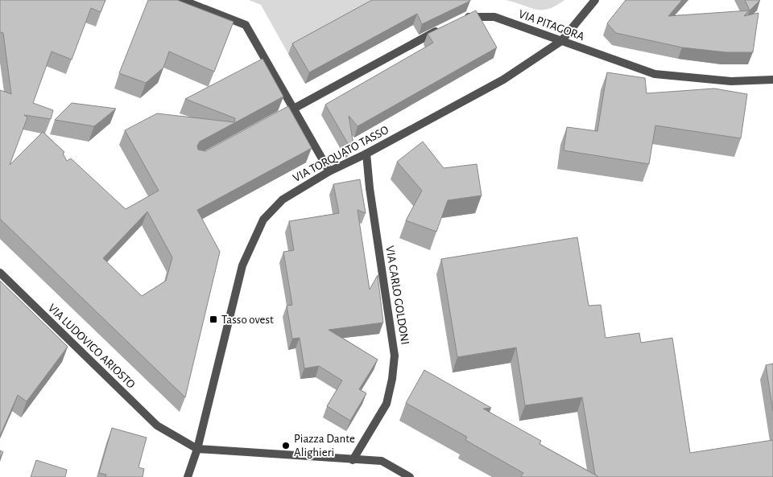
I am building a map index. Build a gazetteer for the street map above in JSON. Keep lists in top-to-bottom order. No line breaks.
{"streets":{"street":["VIA PITAGORA","VIA TORQUATO TASSO","VIA CARLO GOLDONI","VIA LUDOVICO ARIOSTO"]},"crossings":[["VIA PITAGORA","VIA TORQUATO TASSO"],["VIA TORQUATO TASSO","VIA CARLO GOLDONI"],["VIA TORQUATO TASSO","VIA LUDOVICO ARIOSTO"]],"places":{"transit":["Tasso ovest"],"other":["Piazza Dante Alighieri"]}}
